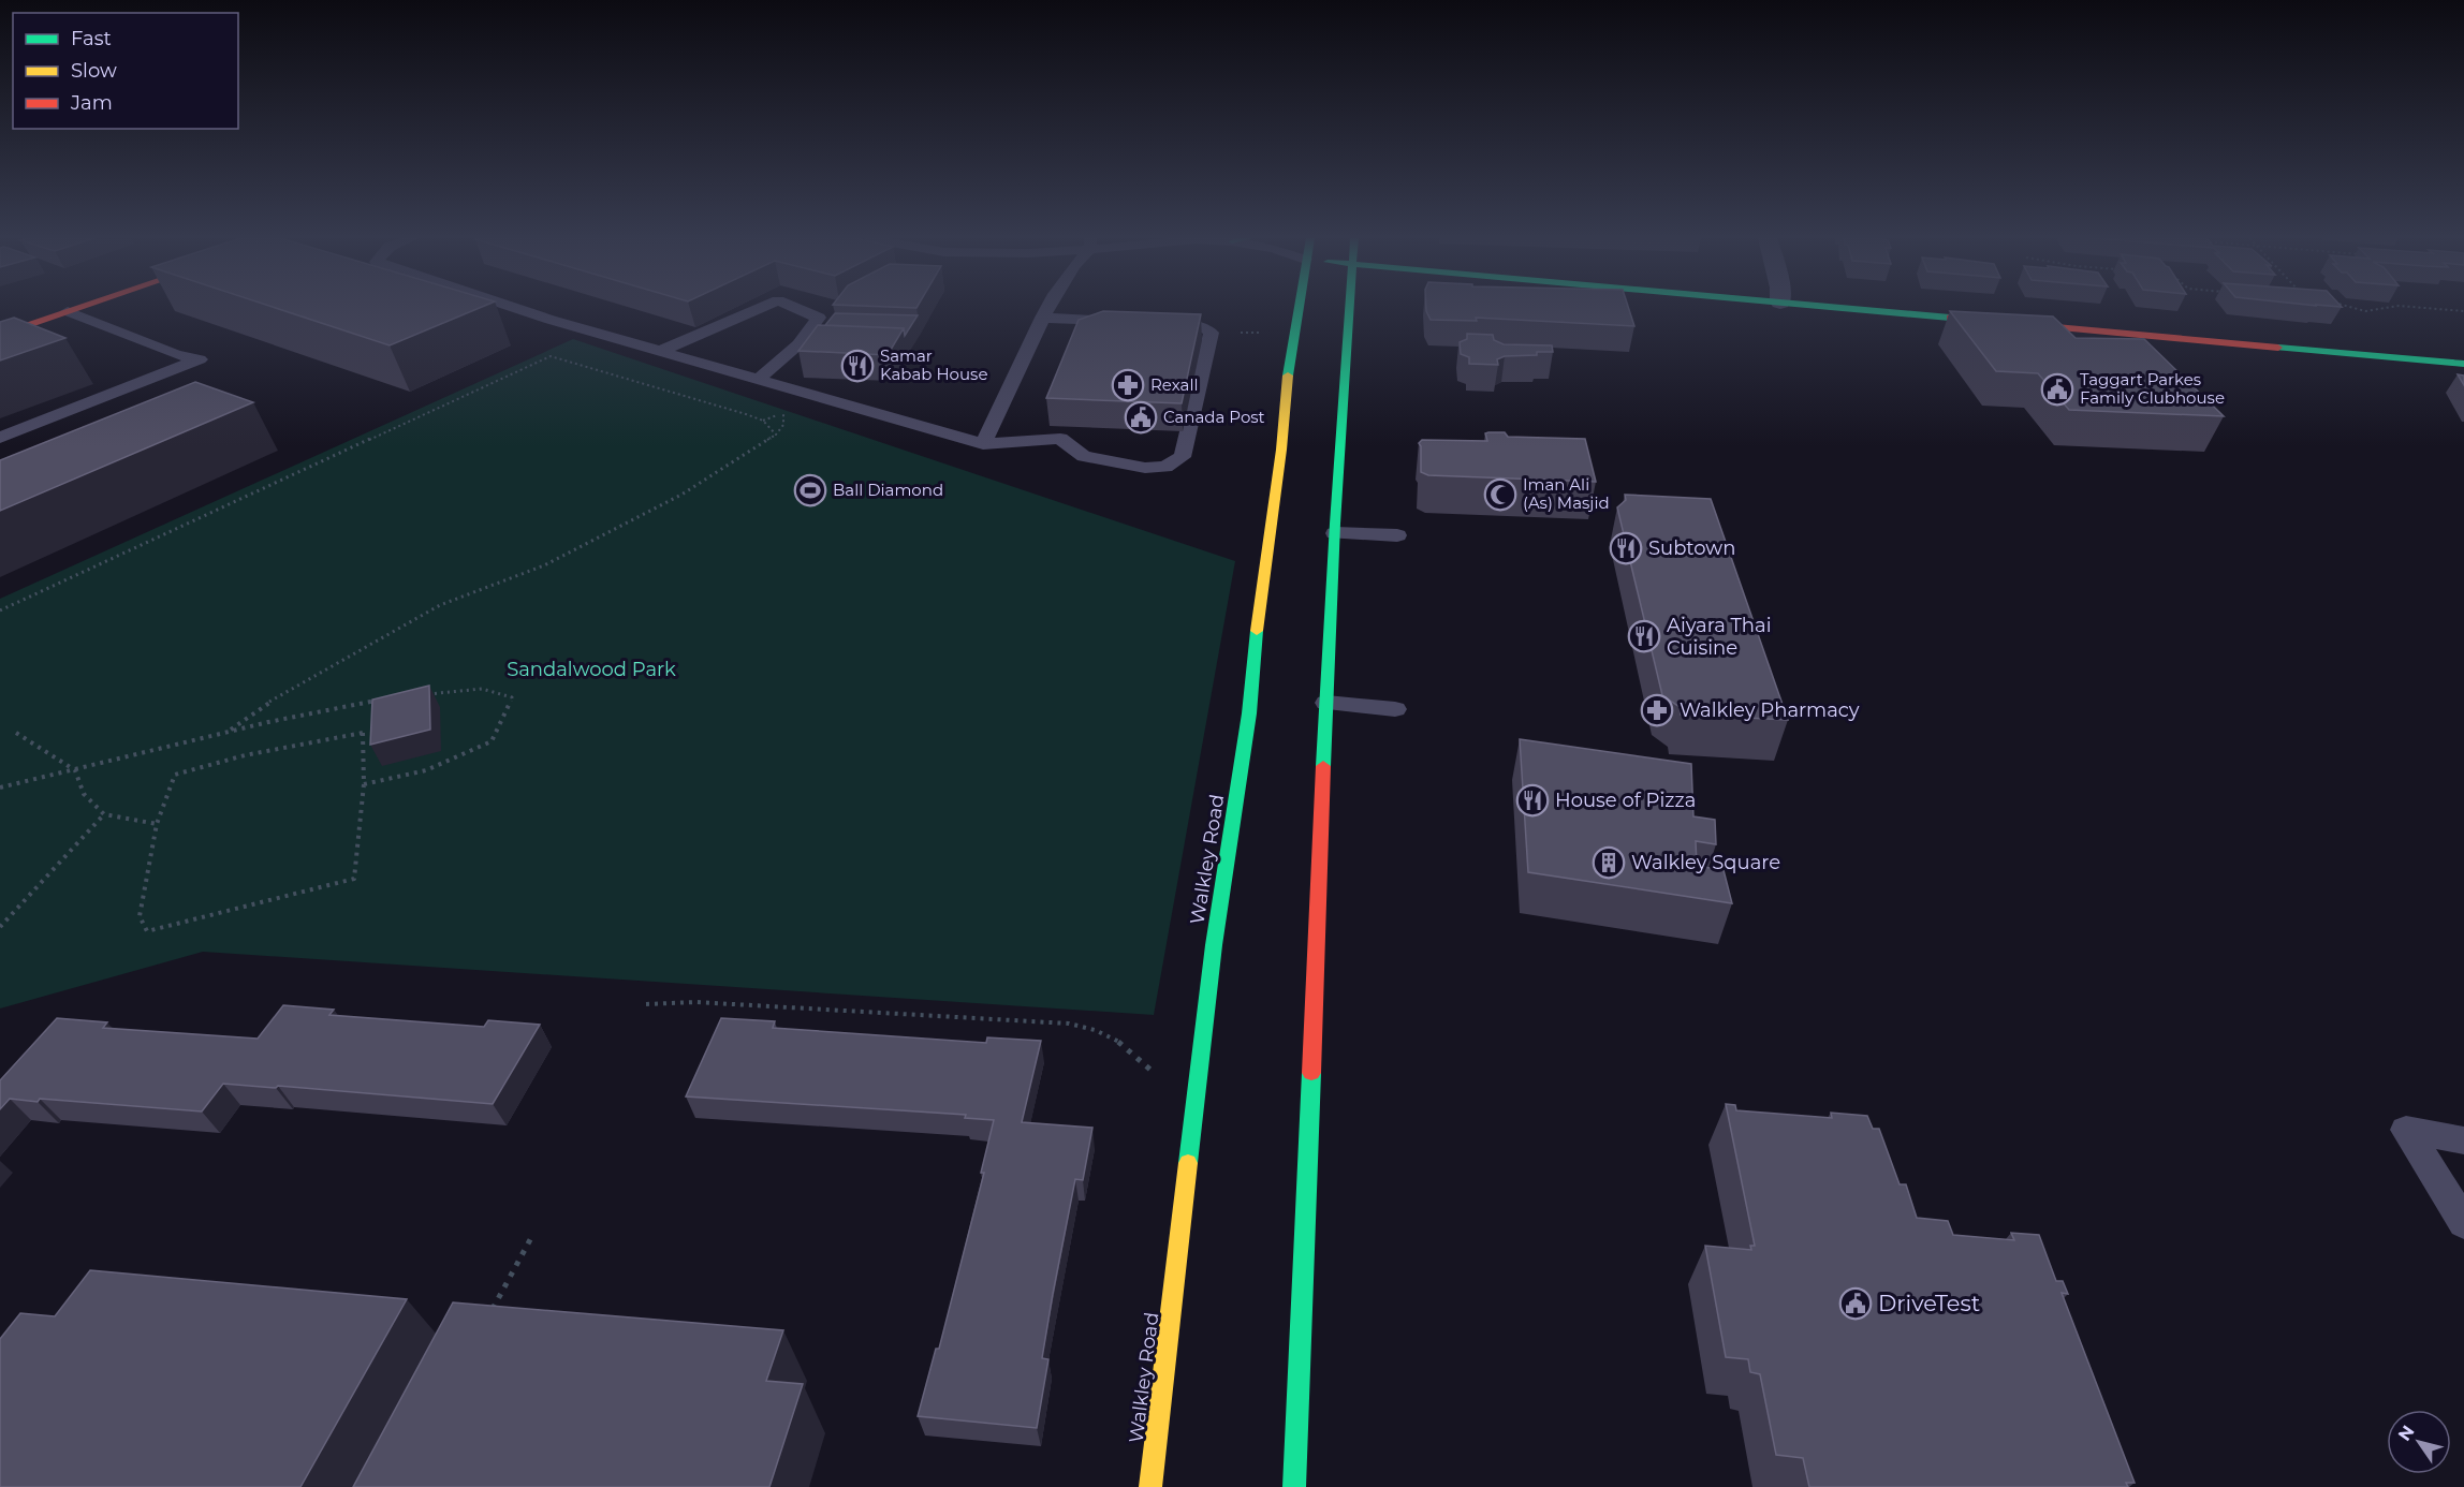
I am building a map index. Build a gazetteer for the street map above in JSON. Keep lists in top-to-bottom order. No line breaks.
{"streets":{"main road":["Walkley Road"]},"parks":["Sandalwood Park"],"places":{"restaurant":["Samar Kabab House","Subtown","Aiyara Thai Cuisine","House of Pizza"],"pharmacy":["Rexall","Walkley Pharmacy"],"public building":["Taggart Parkes Family Clubhouse","Canada Post","DriveTest"],"sports":["Ball Diamond"],"mosque":["Iman Ali (As) Masjid"],"building":["Walkley Square"]},"legend":["Fast","Slow","Jam"],"north":"top left"}
